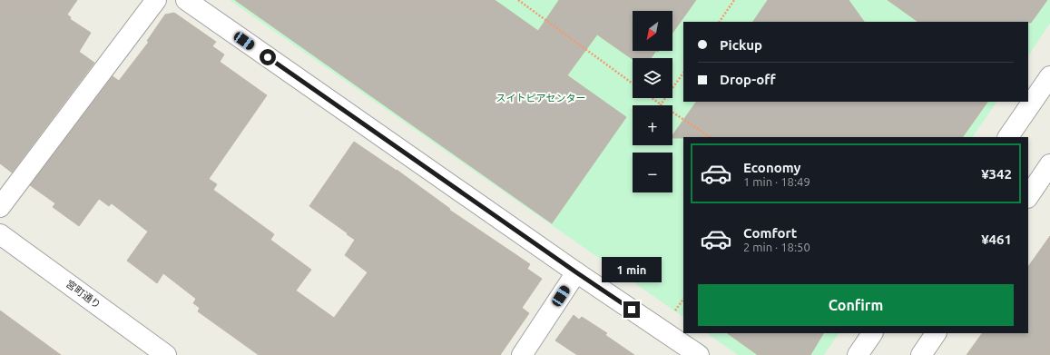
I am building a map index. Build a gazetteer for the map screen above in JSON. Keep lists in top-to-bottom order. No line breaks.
{"streets":{"street":["宮町通り"]},"parks":["スイトピアセンター"],"north":"bottom left","page":{"map_buttons":["+","−"],"banner":["Pickup","Drop-off"],"list":[{"name":"Economy","note":"1 min · 18:49","value":"¥342"},{"name":"Comfort","note":"2 min · 18:50","value":"¥461"}],"bubble":"1 min","buttons":"Confirm"}}
